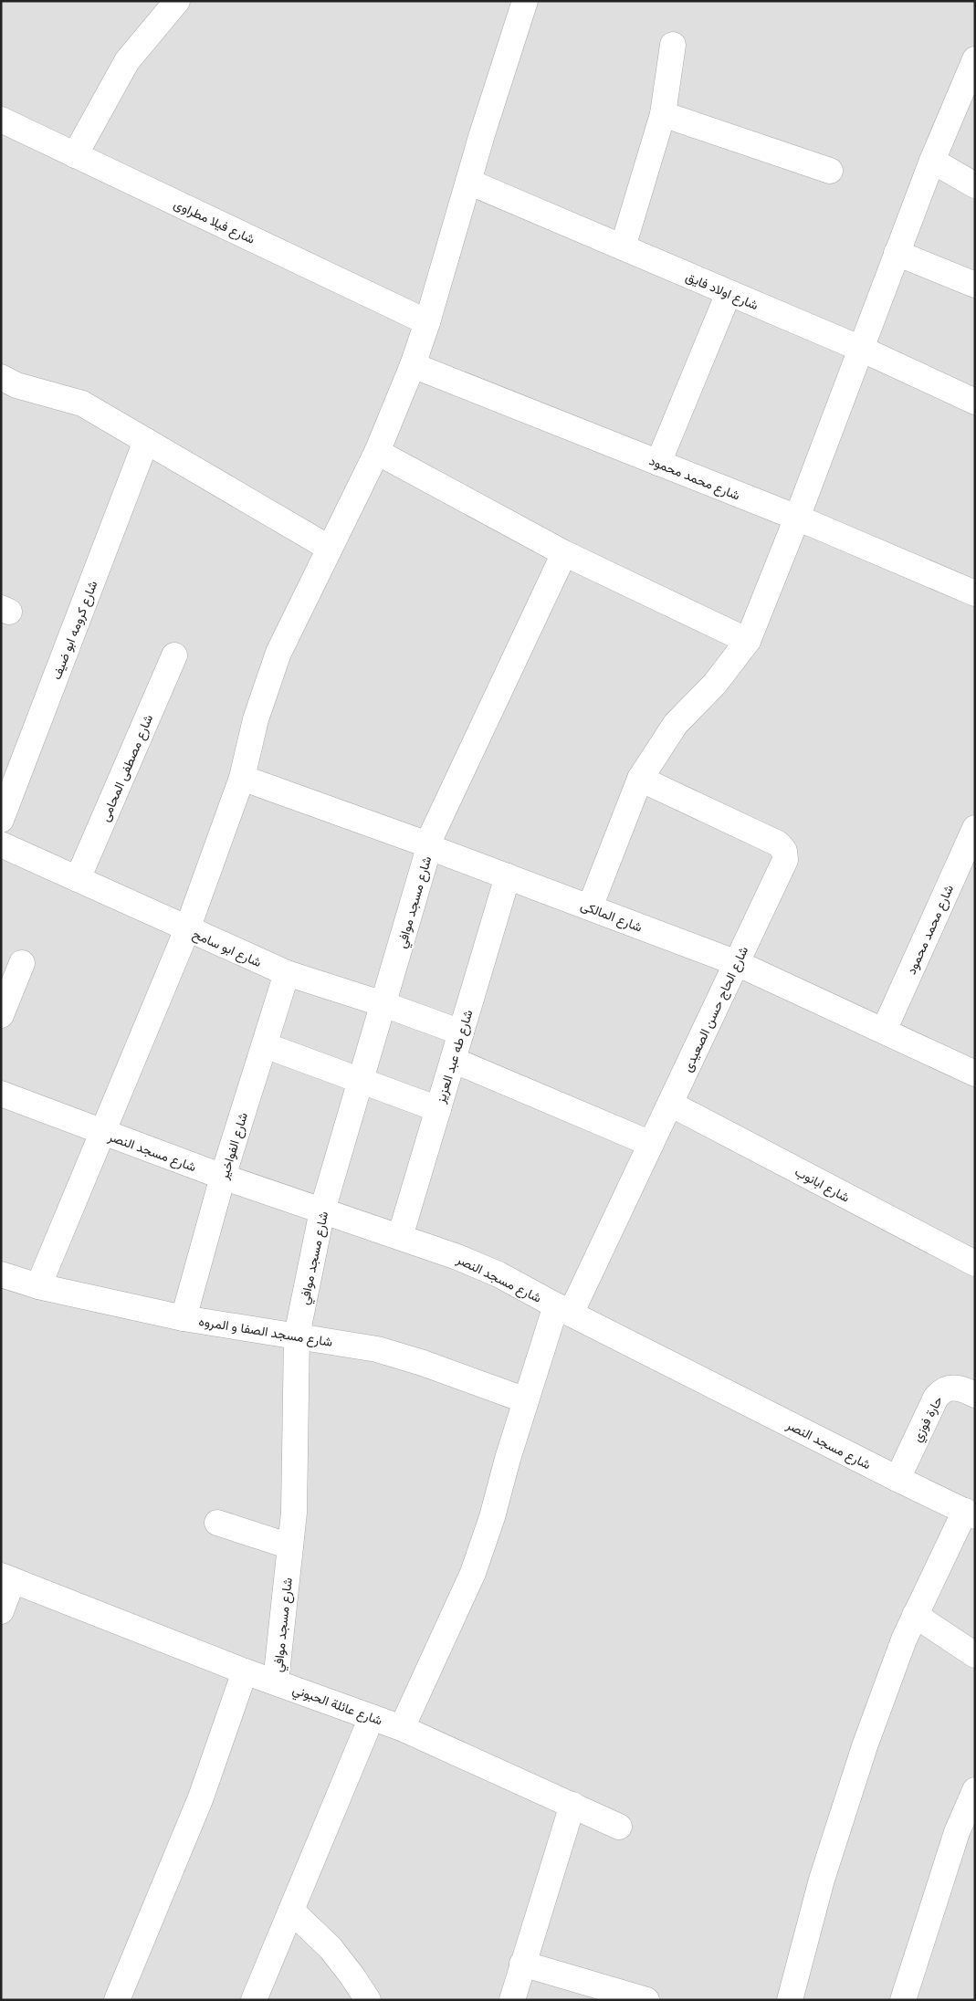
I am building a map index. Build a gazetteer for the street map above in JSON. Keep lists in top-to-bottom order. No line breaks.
{"streets":{"street":["شارع فيلا مطراوى","شارع اولاد فايق","شارع محمد محمود","شارع كرومه ابو ضيف","شارع مصطفى المحامى","شارع مسجد موافي","شارع المالكى","شارع ابو سامح","شارع الحاج حسن الصعيدى","شارع طه عبد العزيز","شارع الفواخير","شارع مسجد النصر","شارع ابانوب","شارع مسجد الصفا و المروه","حارة فوزي","شارع عائلة الحبوني"]},"crossings":[["شارع محمد محمود","شارع المالكى"],["شارع مصطفى المحامى","شارع ابو سامح"],["شارع مسجد موافي","شارع المالكى"],["شارع مسجد موافي","شارع ابو سامح"],["شارع مسجد موافي","شارع مسجد النصر"],["شارع مسجد موافي","شارع مسجد الصفا و المروه"],["شارع مسجد موافي","شارع عائلة الحبوني"],["شارع المالكى","شارع الحاج حسن الصعيدى"],["شارع المالكى","شارع طه عبد العزيز"],["شارع ابو سامح","شارع طه عبد العزيز"],["شارع ابو سامح","شارع الفواخير"],["شارع الحاج حسن الصعيدى","شارع مسجد النصر"],["شارع الحاج حسن الصعيدى","شارع ابانوب"],["شارع الحاج حسن الصعيدى","شارع مسجد الصفا و المروه"],["شارع الحاج حسن الصعيدى","شارع عائلة الحبوني"],["شارع طه عبد العزيز","شارع مسجد النصر"],["شارع الفواخير","شارع مسجد النصر"],["شارع الفواخير","شارع مسجد الصفا و المروه"],["شارع مسجد النصر","حارة فوزي"]]}
